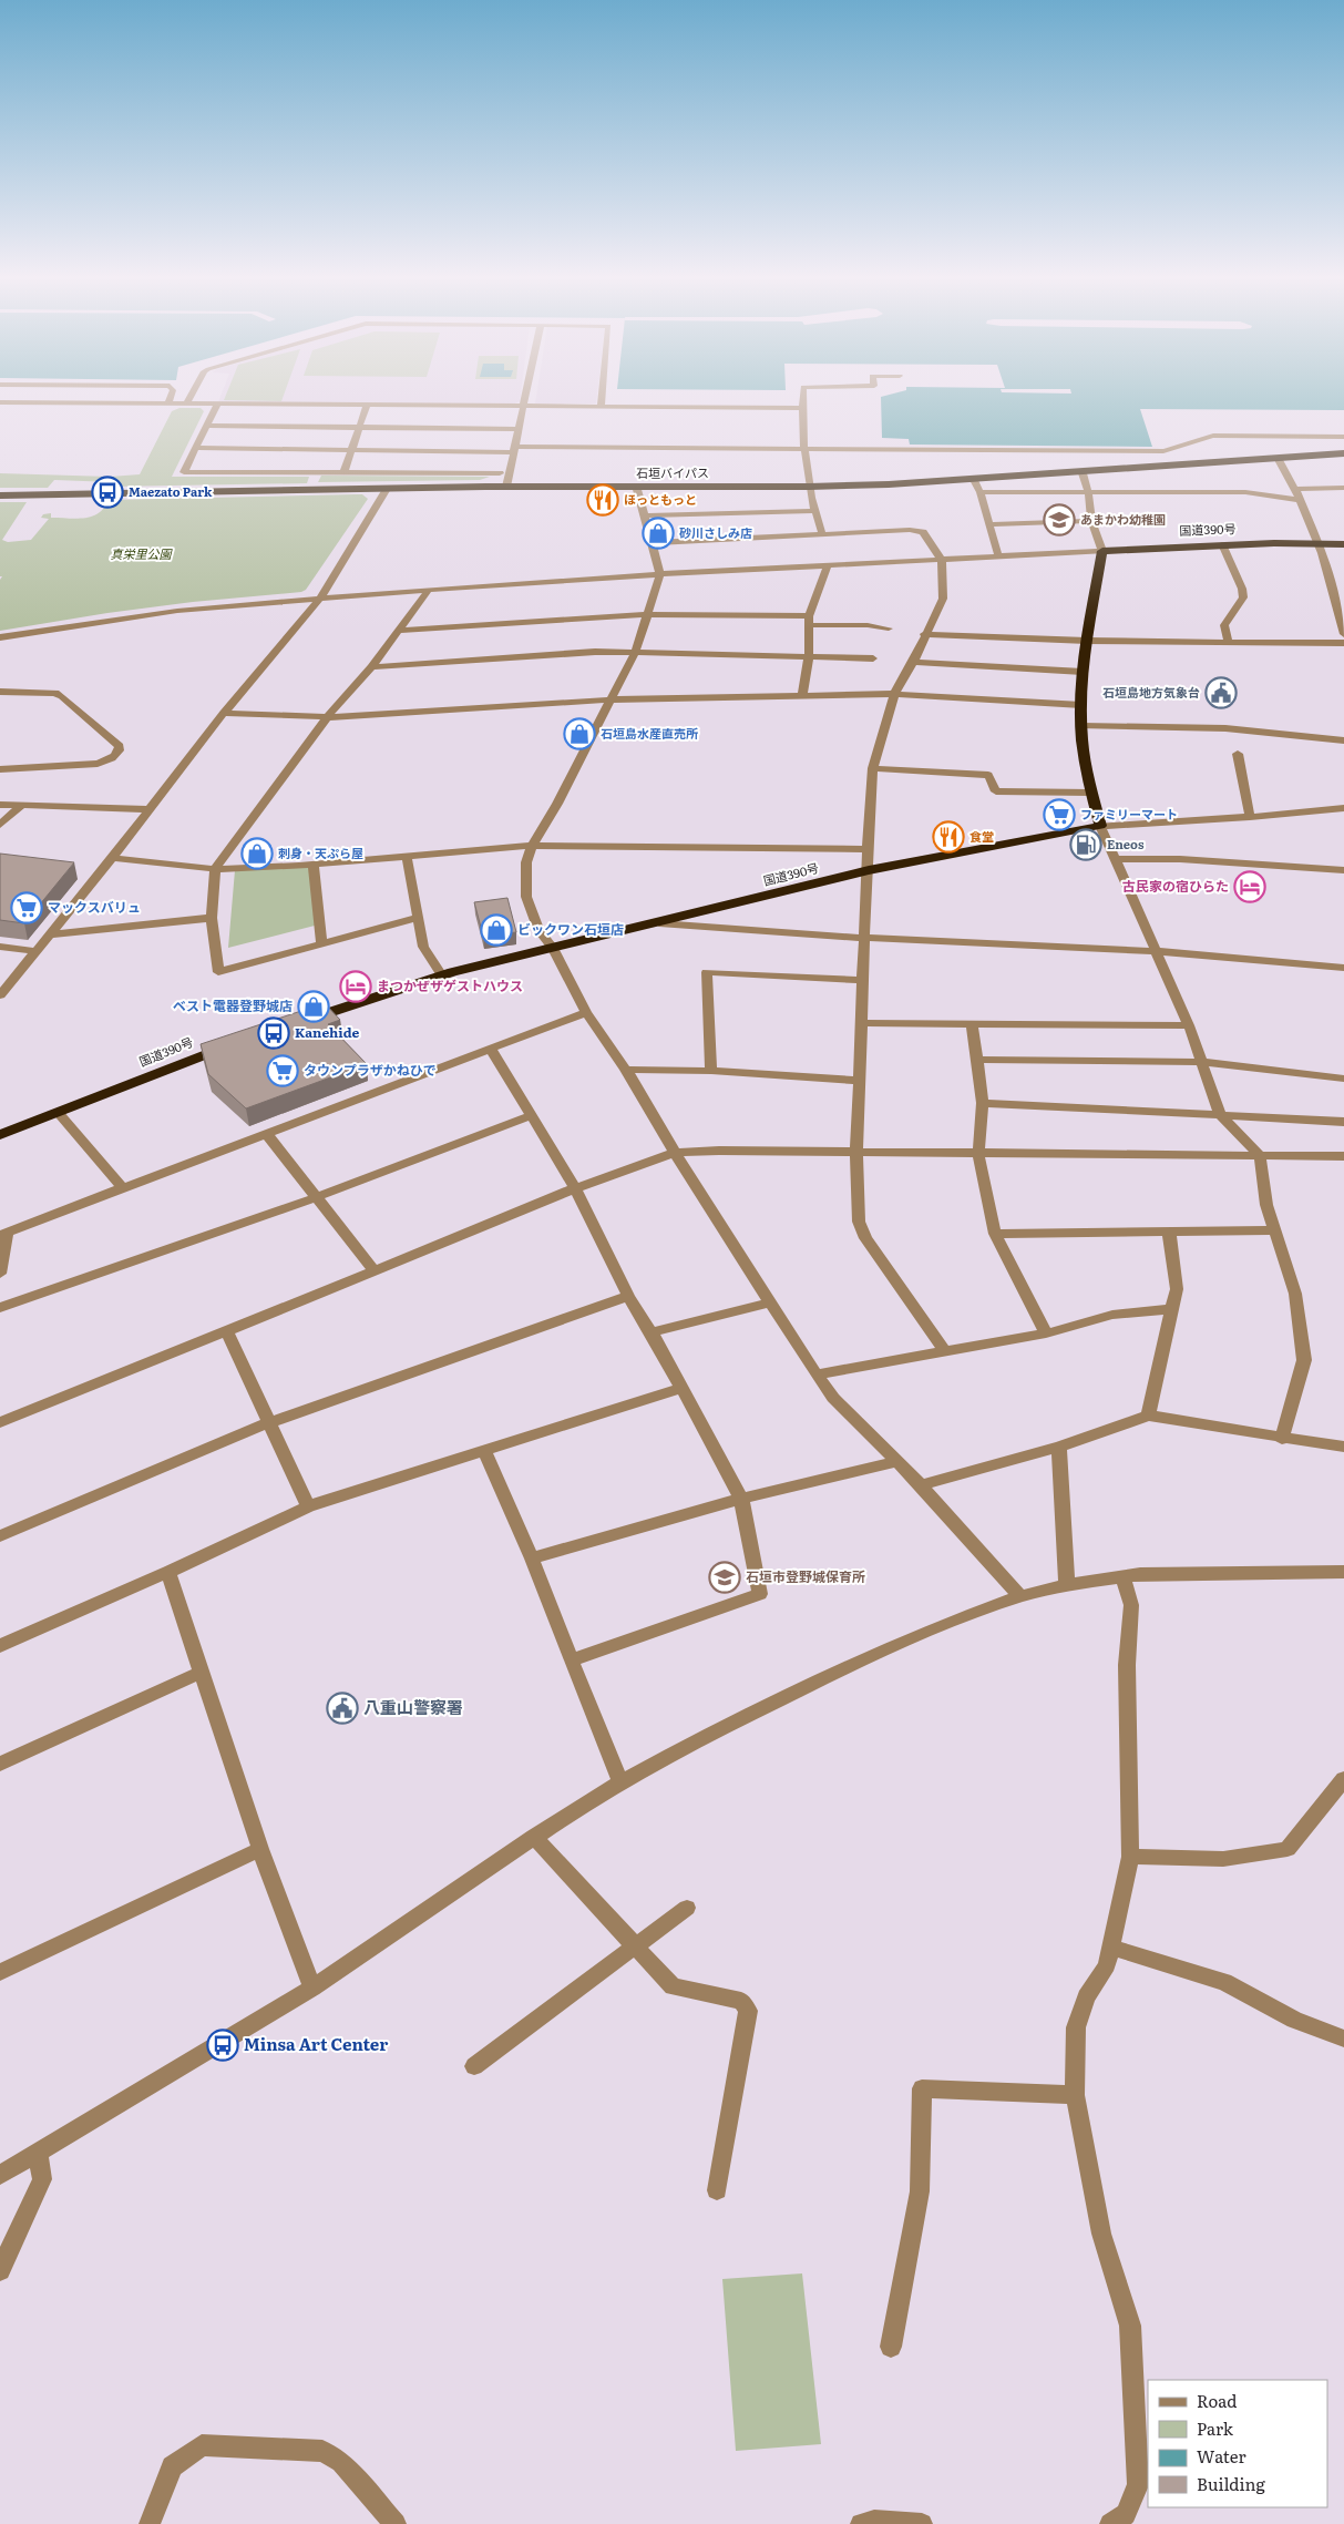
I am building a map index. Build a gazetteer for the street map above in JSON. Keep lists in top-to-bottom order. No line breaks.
{"streets":{"highway":["石垣バイパス","国道390号"]},"parks":["真栄里公園"],"places":{"bus stop":["Maezato Park","Kanehide","Minsa Art Center"],"restaurant":["ほっともっと","食堂"],"school or university":["あまかわ幼稚園","石垣市登野城保育所"],"shop":["砂川さしみ店","石垣島水産直売所","刺身・天ぷら屋","ビックワン石垣店","ベスト電器登野城店"],"public building":["石垣島地方気象台","八重山警察署"],"supermarket":["ファミリーマート","マックスバリュ","タウンプラザかねひで"],"fuel station":["Eneos"],"hotel":["古民家の宿ひらた","まつかぜザゲストハウス"]},"legend":["Road","Park","Water","Building"]}
